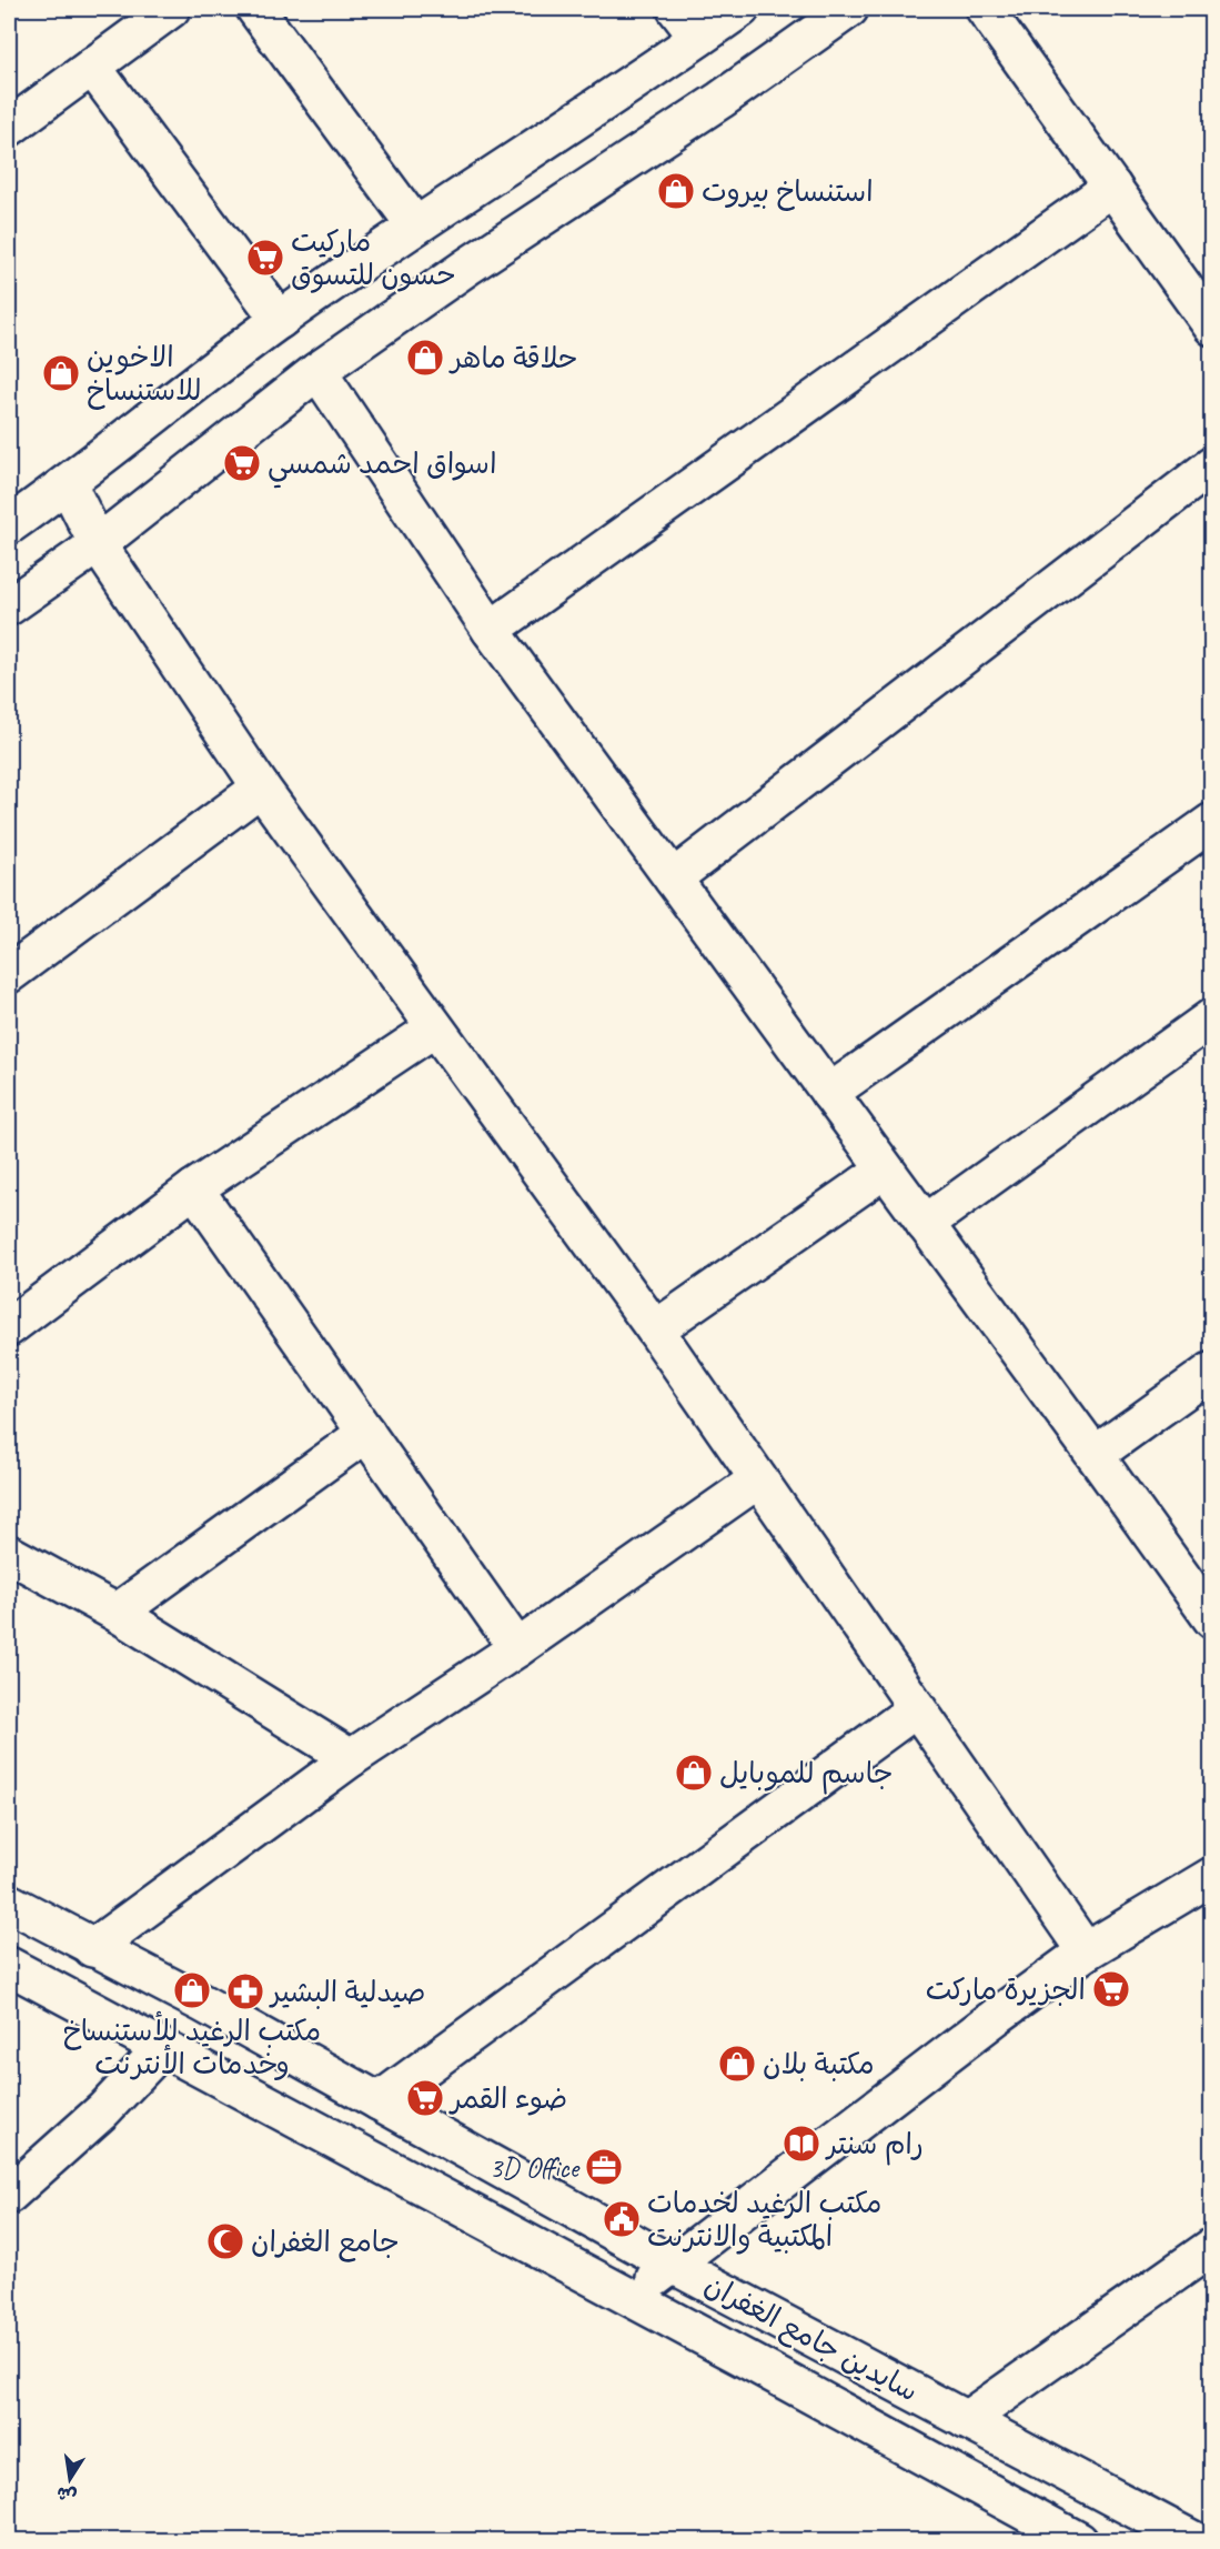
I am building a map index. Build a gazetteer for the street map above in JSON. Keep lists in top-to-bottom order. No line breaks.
{"streets":{"street":["سايدين جامع الغفران"]},"places":{"shop":["استنساخ بيروت","حلاقة ماهر","الاخوين للاستنساخ","جاسم للموبايل","مكتب الرغيد للأستنساخ وخدمات الأنترنت","مكتبة بلان"],"supermarket":["ماركيت حسون للتسوق","اسواق احمد شمسي","الجزيرة ماركت","ضوء القمر"],"pharmacy":["صيدلية البشير"],"library":["رام سنتر"],"office":["3D Office"],"public building":["مكتب الرغيد لخدمات المكتبية والانترنت"],"mosque":["جامع الغفران"]},"north":"bottom"}
